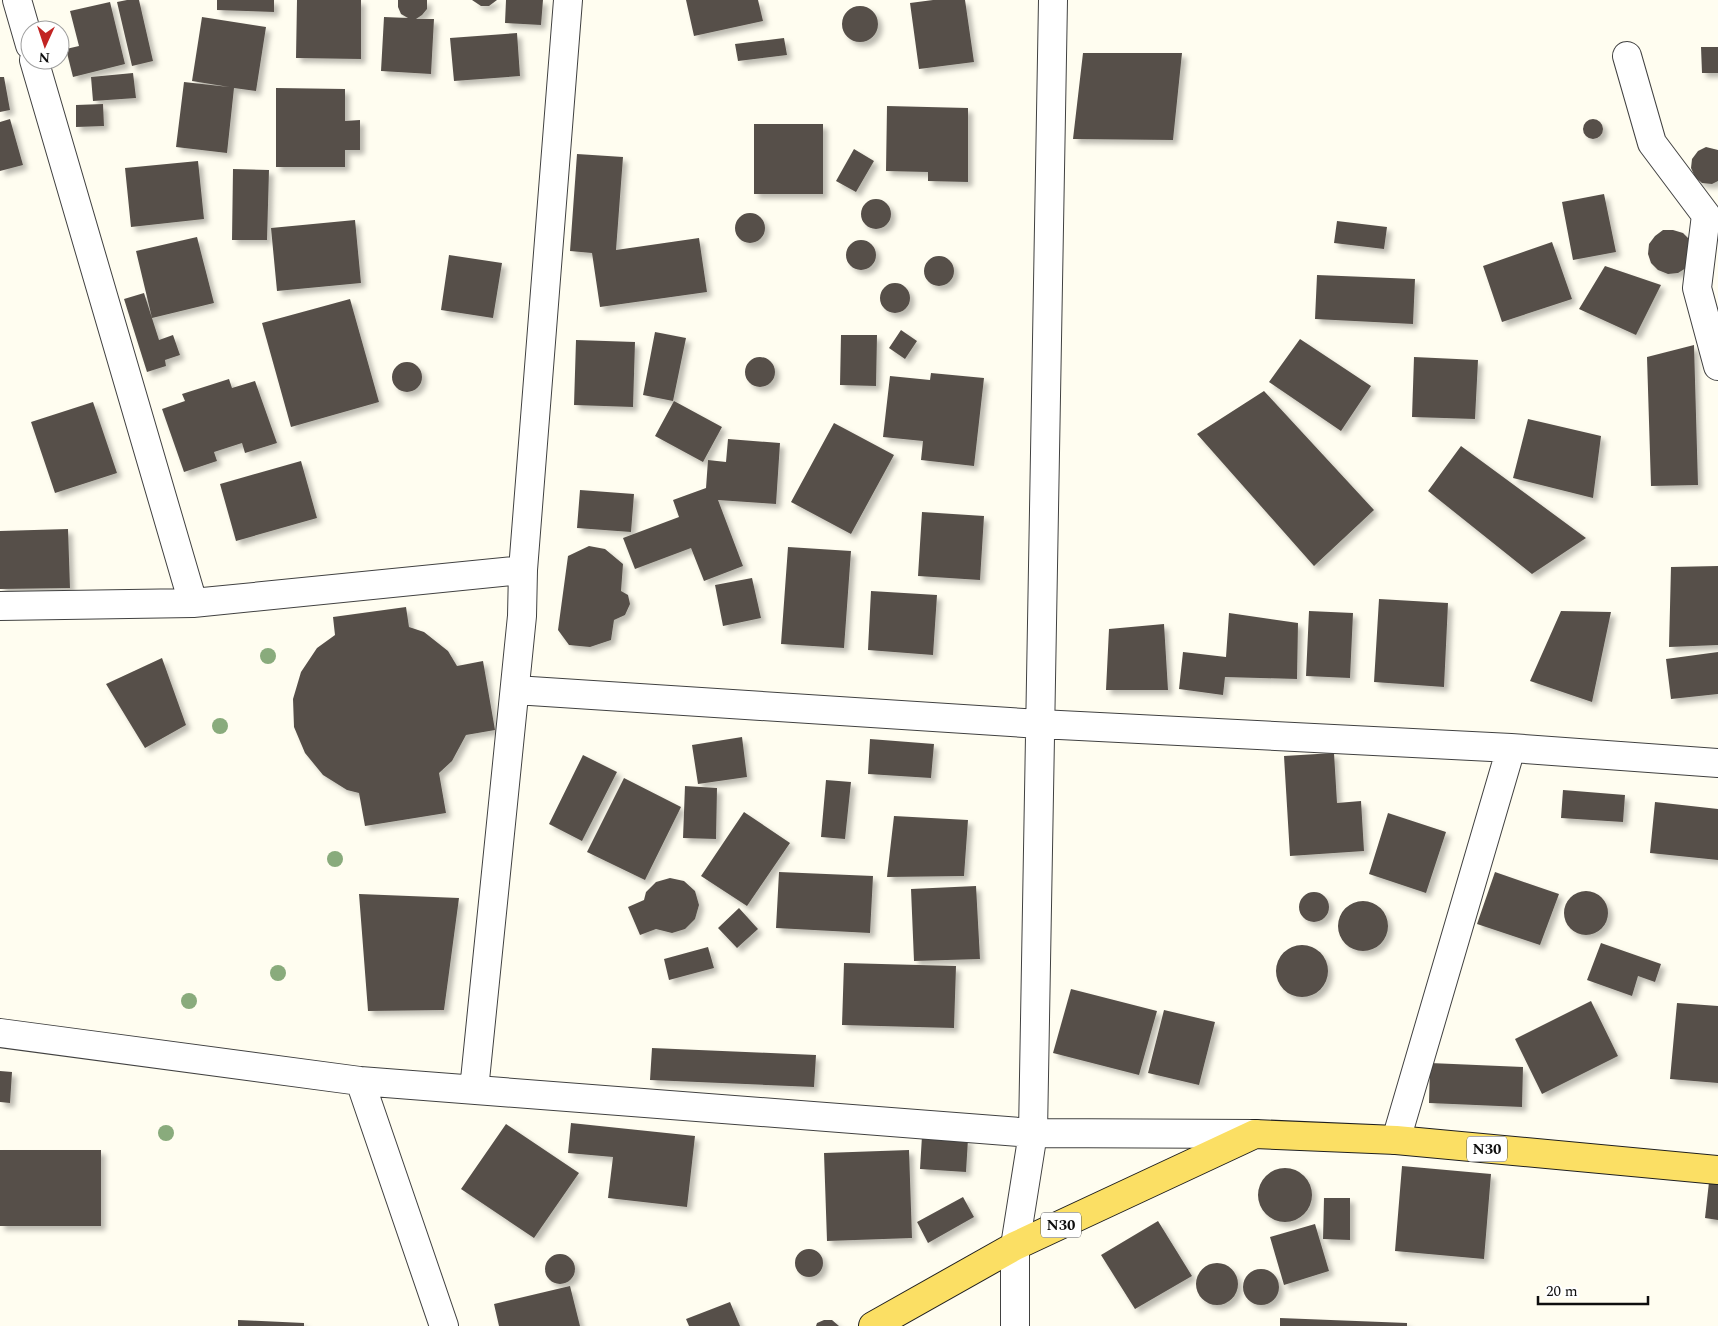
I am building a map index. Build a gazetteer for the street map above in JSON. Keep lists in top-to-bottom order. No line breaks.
{"streets":{"main road":["N30"]},"scale_bar":"20 m","north":"bottom"}
